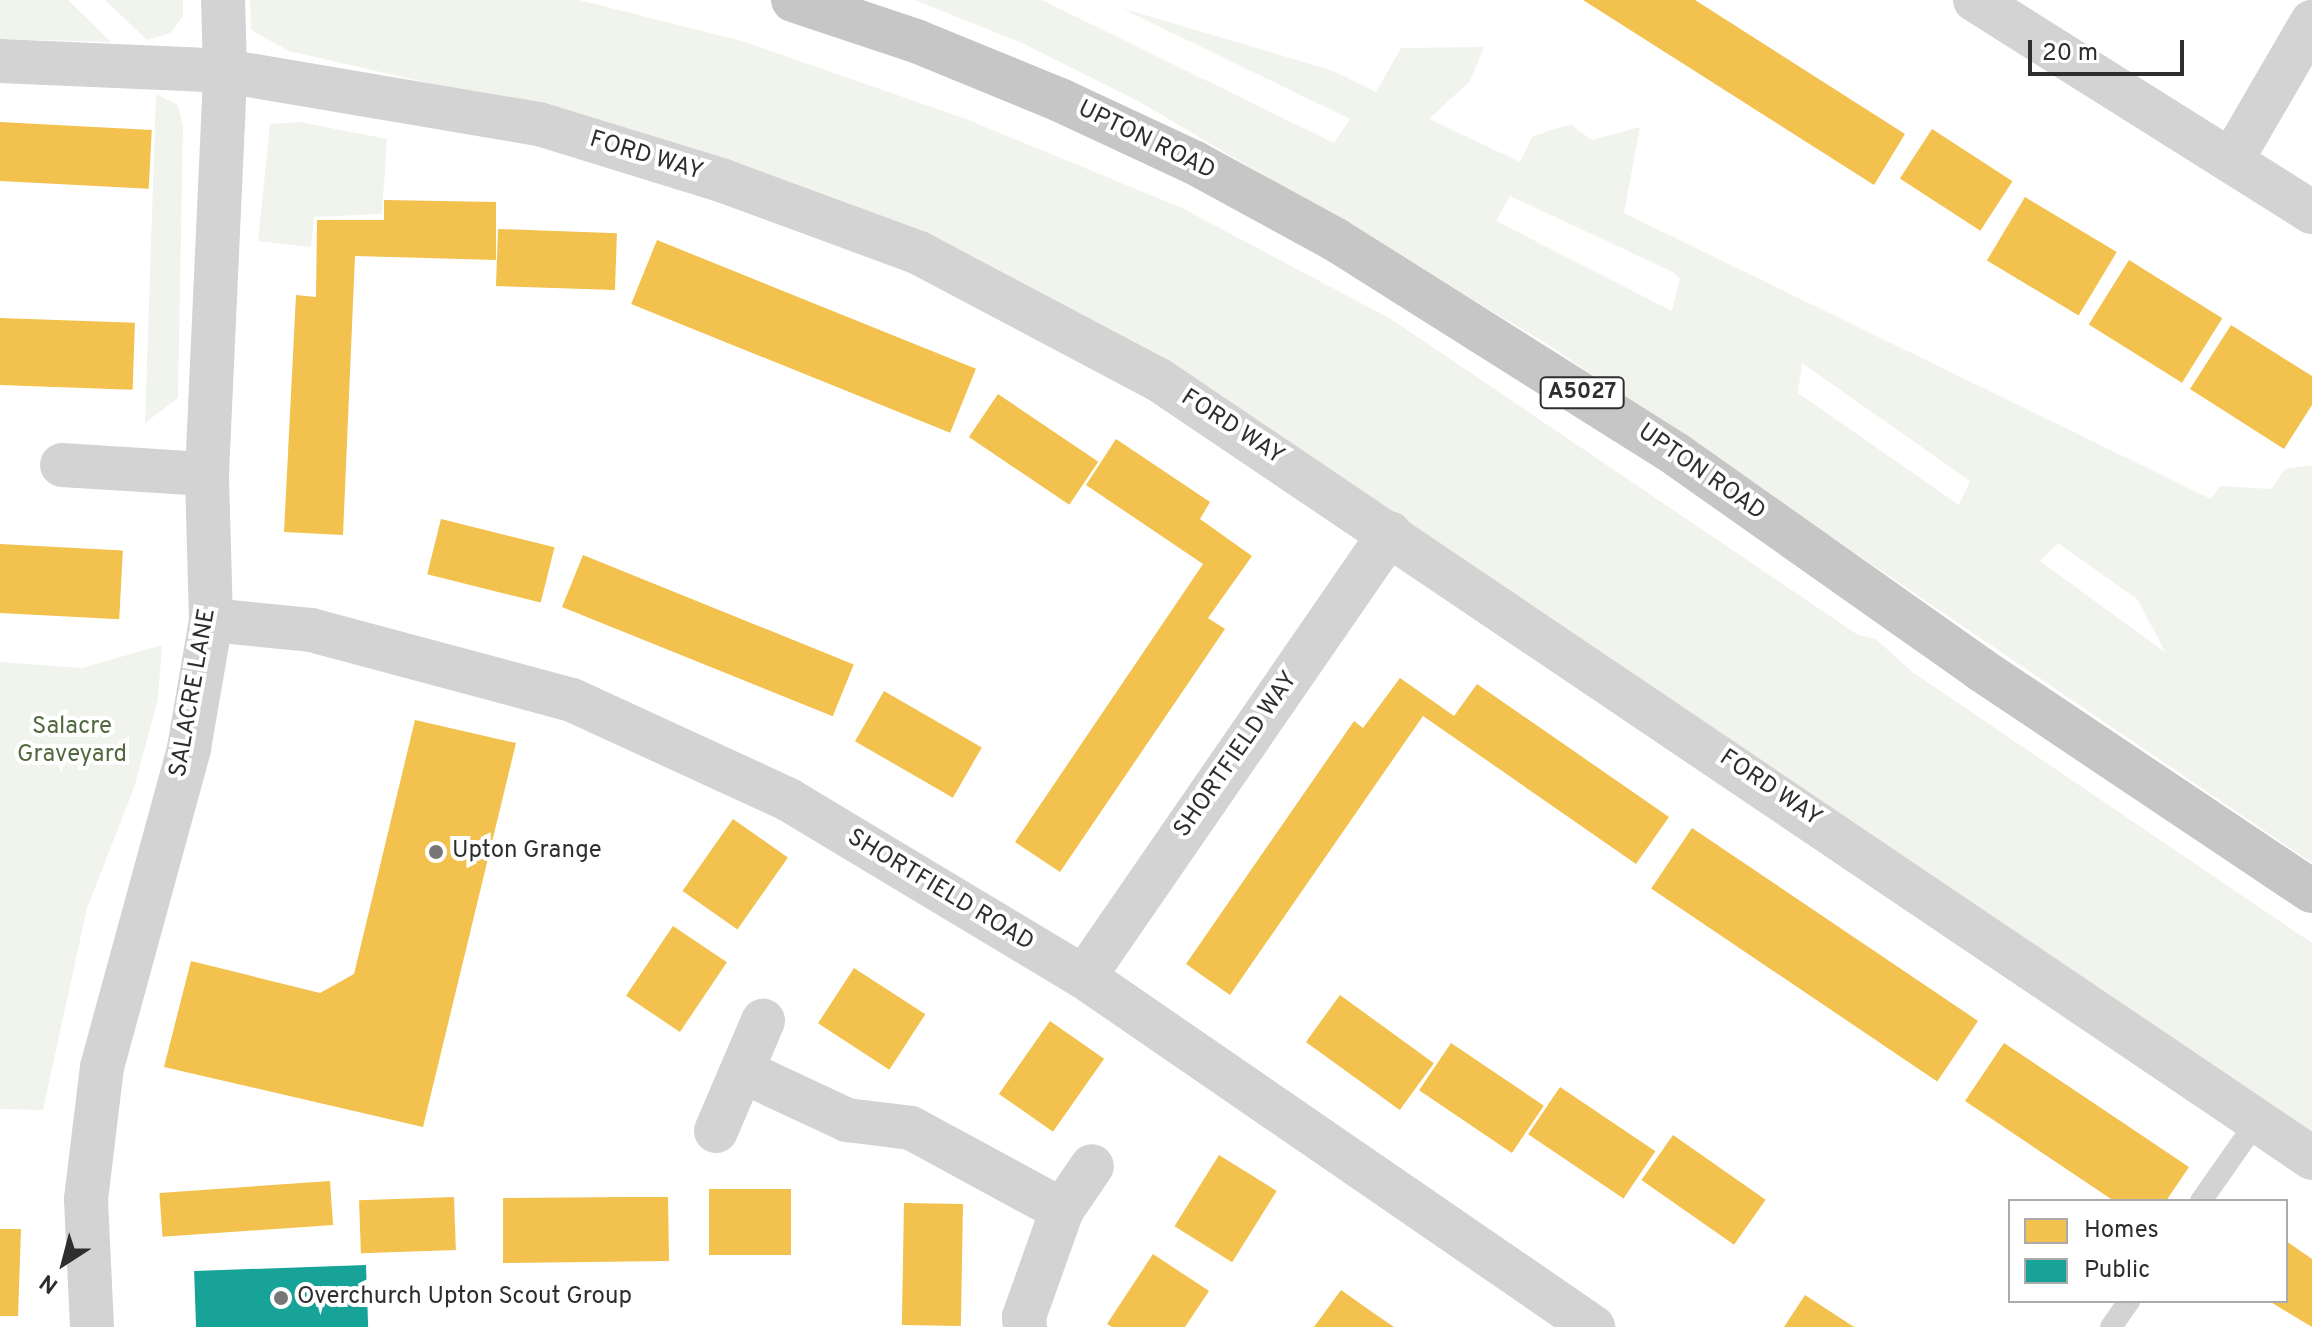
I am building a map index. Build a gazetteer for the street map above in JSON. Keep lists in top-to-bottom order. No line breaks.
{"streets":{"main road":["UPTON ROAD","A5027"],"street":["FORD WAY","SALACRE LANE","SHORTFIELD WAY","SHORTFIELD ROAD"]},"crossings":[["FORD WAY","SALACRE LANE"],["FORD WAY","SHORTFIELD WAY"],["SALACRE LANE","SHORTFIELD ROAD"],["SHORTFIELD WAY","SHORTFIELD ROAD"]],"parks":["Salacre Graveyard"],"places":["Upton Grange","Overchurch Upton Scout Group"],"legend":["Homes","Public"],"scale_bar":"20 m","north":"bottom left"}
